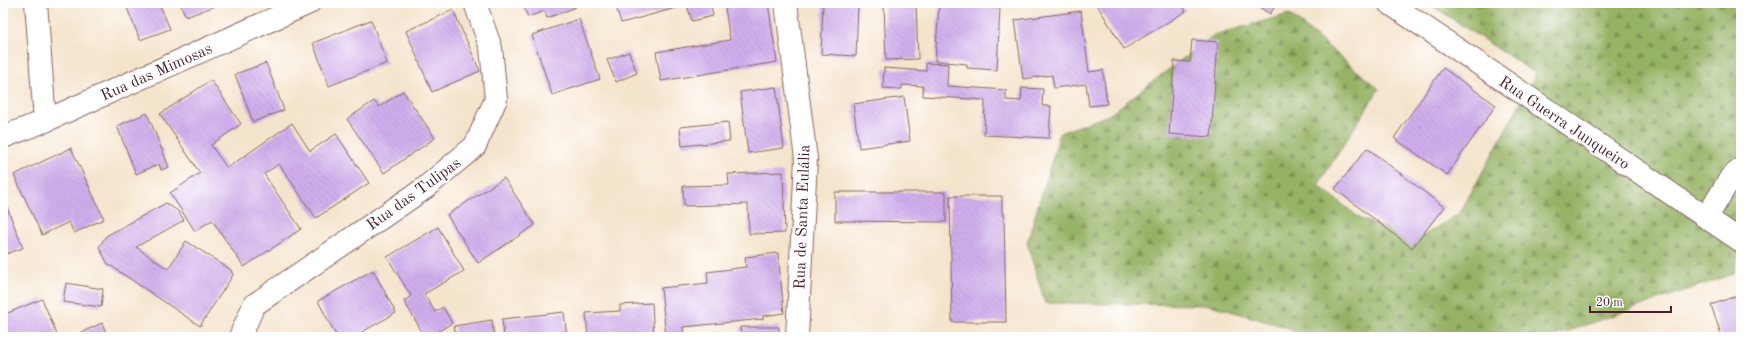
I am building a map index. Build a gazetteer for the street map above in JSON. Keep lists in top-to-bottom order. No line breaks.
{"streets":{"street":["Rua das Mimosas","Rua Guerra Junqueiro","Rua das Tulipas","Rua de Santa Eulália"]},"scale_bar":"20 m"}
